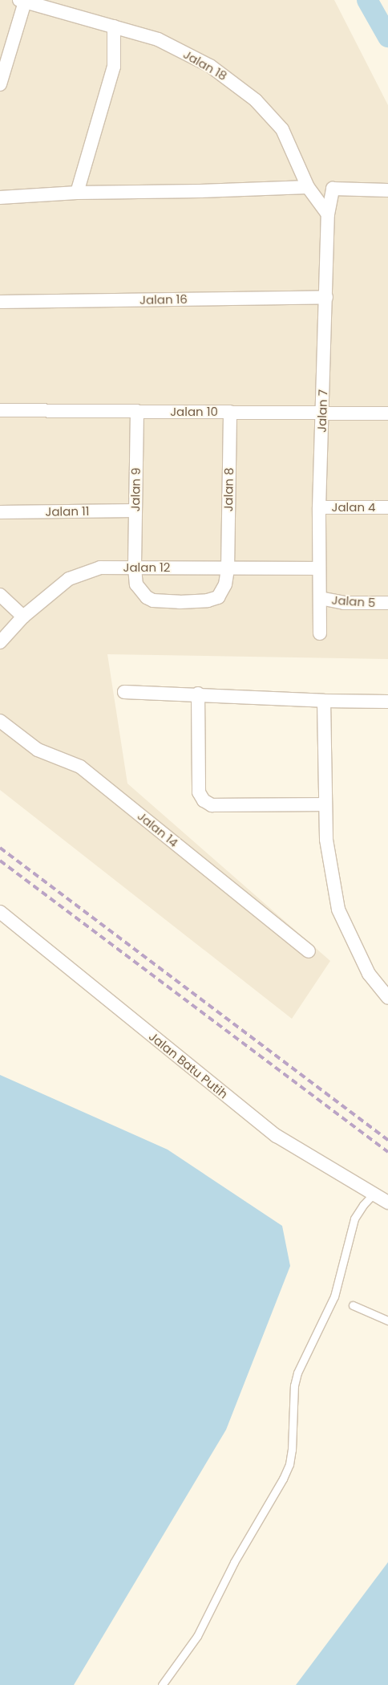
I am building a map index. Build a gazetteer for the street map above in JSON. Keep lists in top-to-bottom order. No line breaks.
{"streets":{"street":["Jalan 18","Jalan 16","Jalan 7","Jalan 10","Jalan 9","Jalan 8","Jalan 4","Jalan 11","Jalan 12","Jalan 5","Jalan 14","Jalan Batu Putih"]},"crossings":[["Jalan 18","Jalan 7"],["Jalan 16","Jalan 7"],["Jalan 7","Jalan 10"],["Jalan 7","Jalan 4"],["Jalan 7","Jalan 12"],["Jalan 7","Jalan 5"],["Jalan 10","Jalan 9"],["Jalan 10","Jalan 8"],["Jalan 9","Jalan 8"],["Jalan 9","Jalan 11"],["Jalan 9","Jalan 12"],["Jalan 8","Jalan 12"]]}
